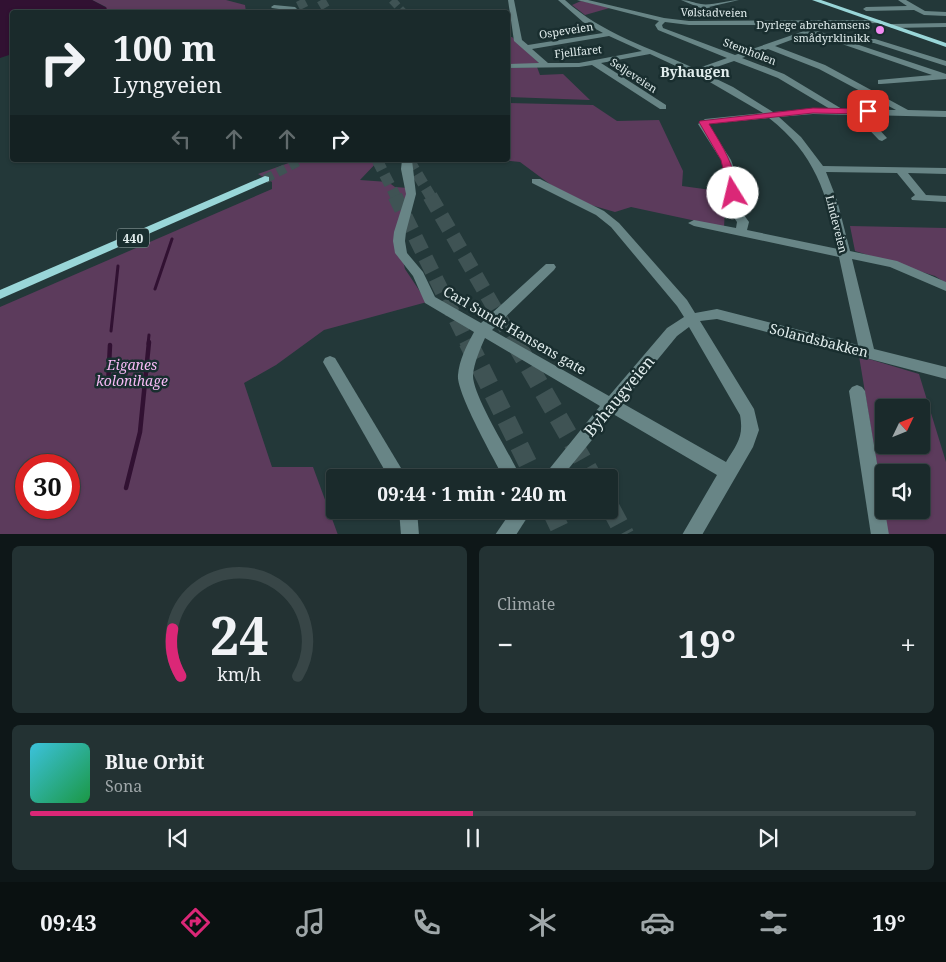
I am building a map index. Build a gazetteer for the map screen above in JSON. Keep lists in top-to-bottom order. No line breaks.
{"streets":{"main road":["440"],"street":["Vølstadveien","Ospeveien","Fjellfaret","Stemholen","Seljeveien","Lindeveien","Carl Sundt Hansens gate","Solandsbakken","Byhaugveien"]},"crossings":[["Vølstadveien","Stemholen"],["Ospeveien","Lindeveien"],["Fjellfaret","Seljeveien"],["Fjellfaret","Lindeveien"],["Lindeveien","Solandsbakken"],["Carl Sundt Hansens gate","Byhaugveien"],["Solandsbakken","Byhaugveien"]],"districts":["Byhaugen"],"parks":["Eiganes kolonihage"],"places":["Dyrlege abrehamsens smådyrklinikk"],"north":"top right","page":{"turn":["100 m","Lyngveien"],"limit":"30","trip":"09:44 · 1 min · 240 m","tile":"Climate","heat":["−","19°","+"],"song":["Blue Orbit","Sona"],"tabs":["09:43","19°"],"gauge":["24","km/h"]}}
